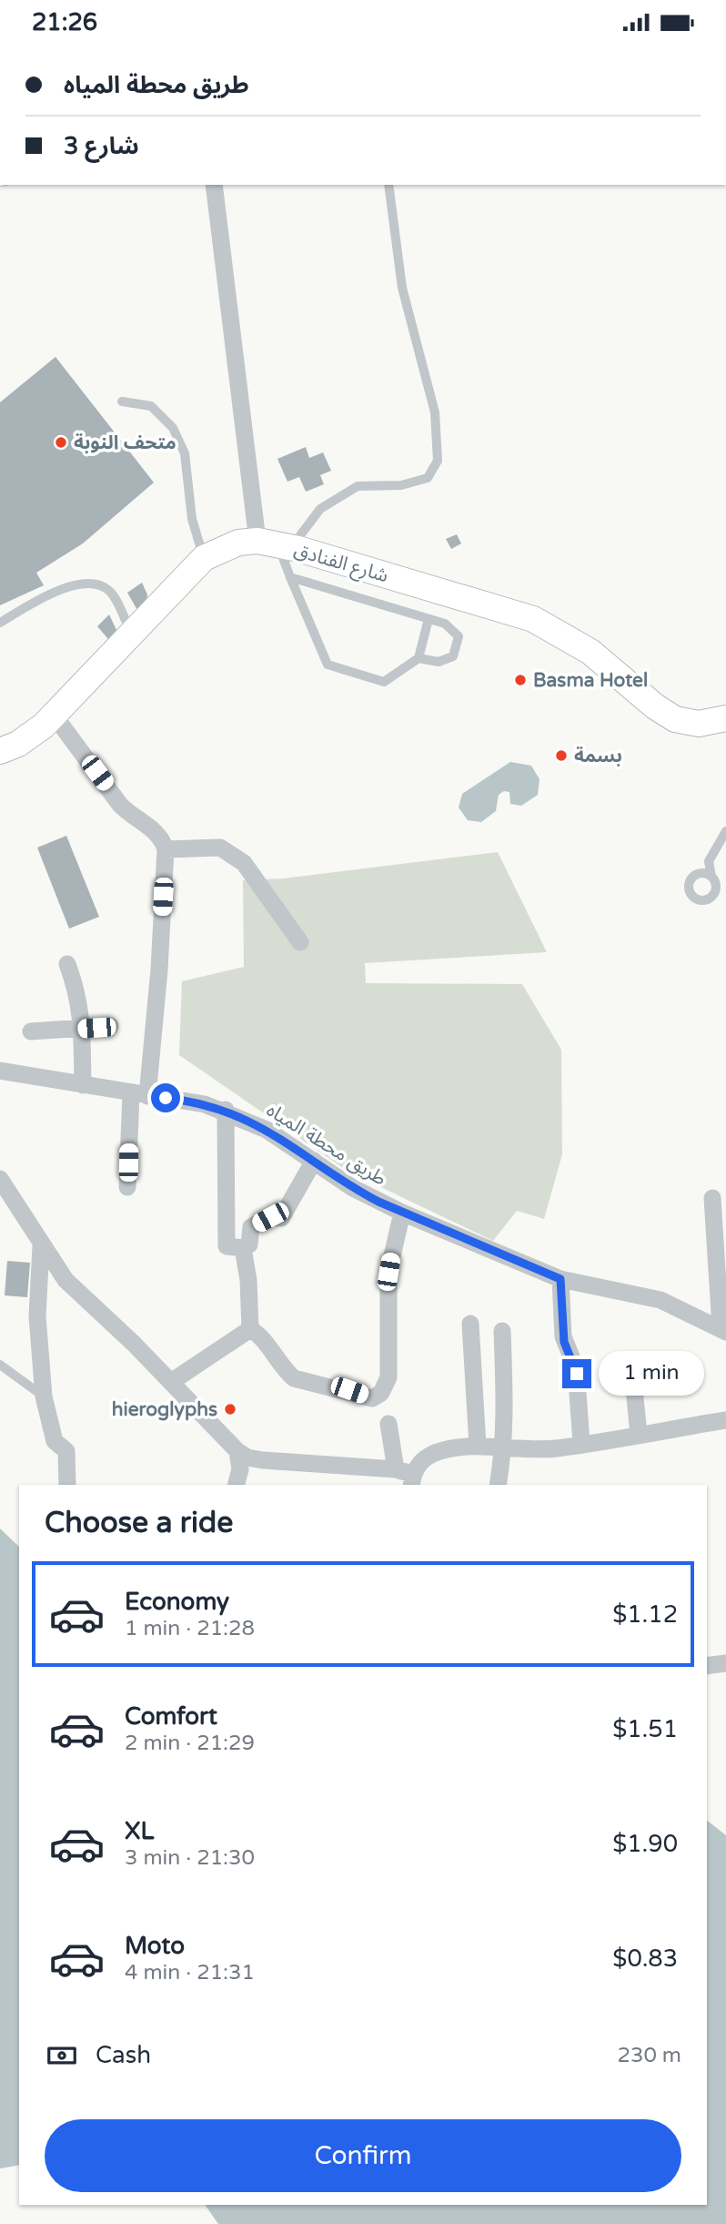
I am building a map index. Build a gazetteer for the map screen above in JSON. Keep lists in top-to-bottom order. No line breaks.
{"streets":{"street":["شارع الفنادق","طريق محطة المياه"]},"places":["متحف النوبة","Basma Hotel","بسمة","hieroglyphs"],"page":{"status":"21:26","banner":["طريق محطة المياه","شارع 3"],"bubble":"1 min","heading":"Choose a ride","list":[{"name":"Economy","note":"1 min · 21:28","value":"$1.12"},{"name":"Comfort","note":"2 min · 21:29","value":"$1.51"},{"name":"XL","note":"3 min · 21:30","value":"$1.90"},{"name":"Moto","note":"4 min · 21:31","value":"$0.83"}],"pay":["Cash","230 m"],"buttons":"Confirm"}}
